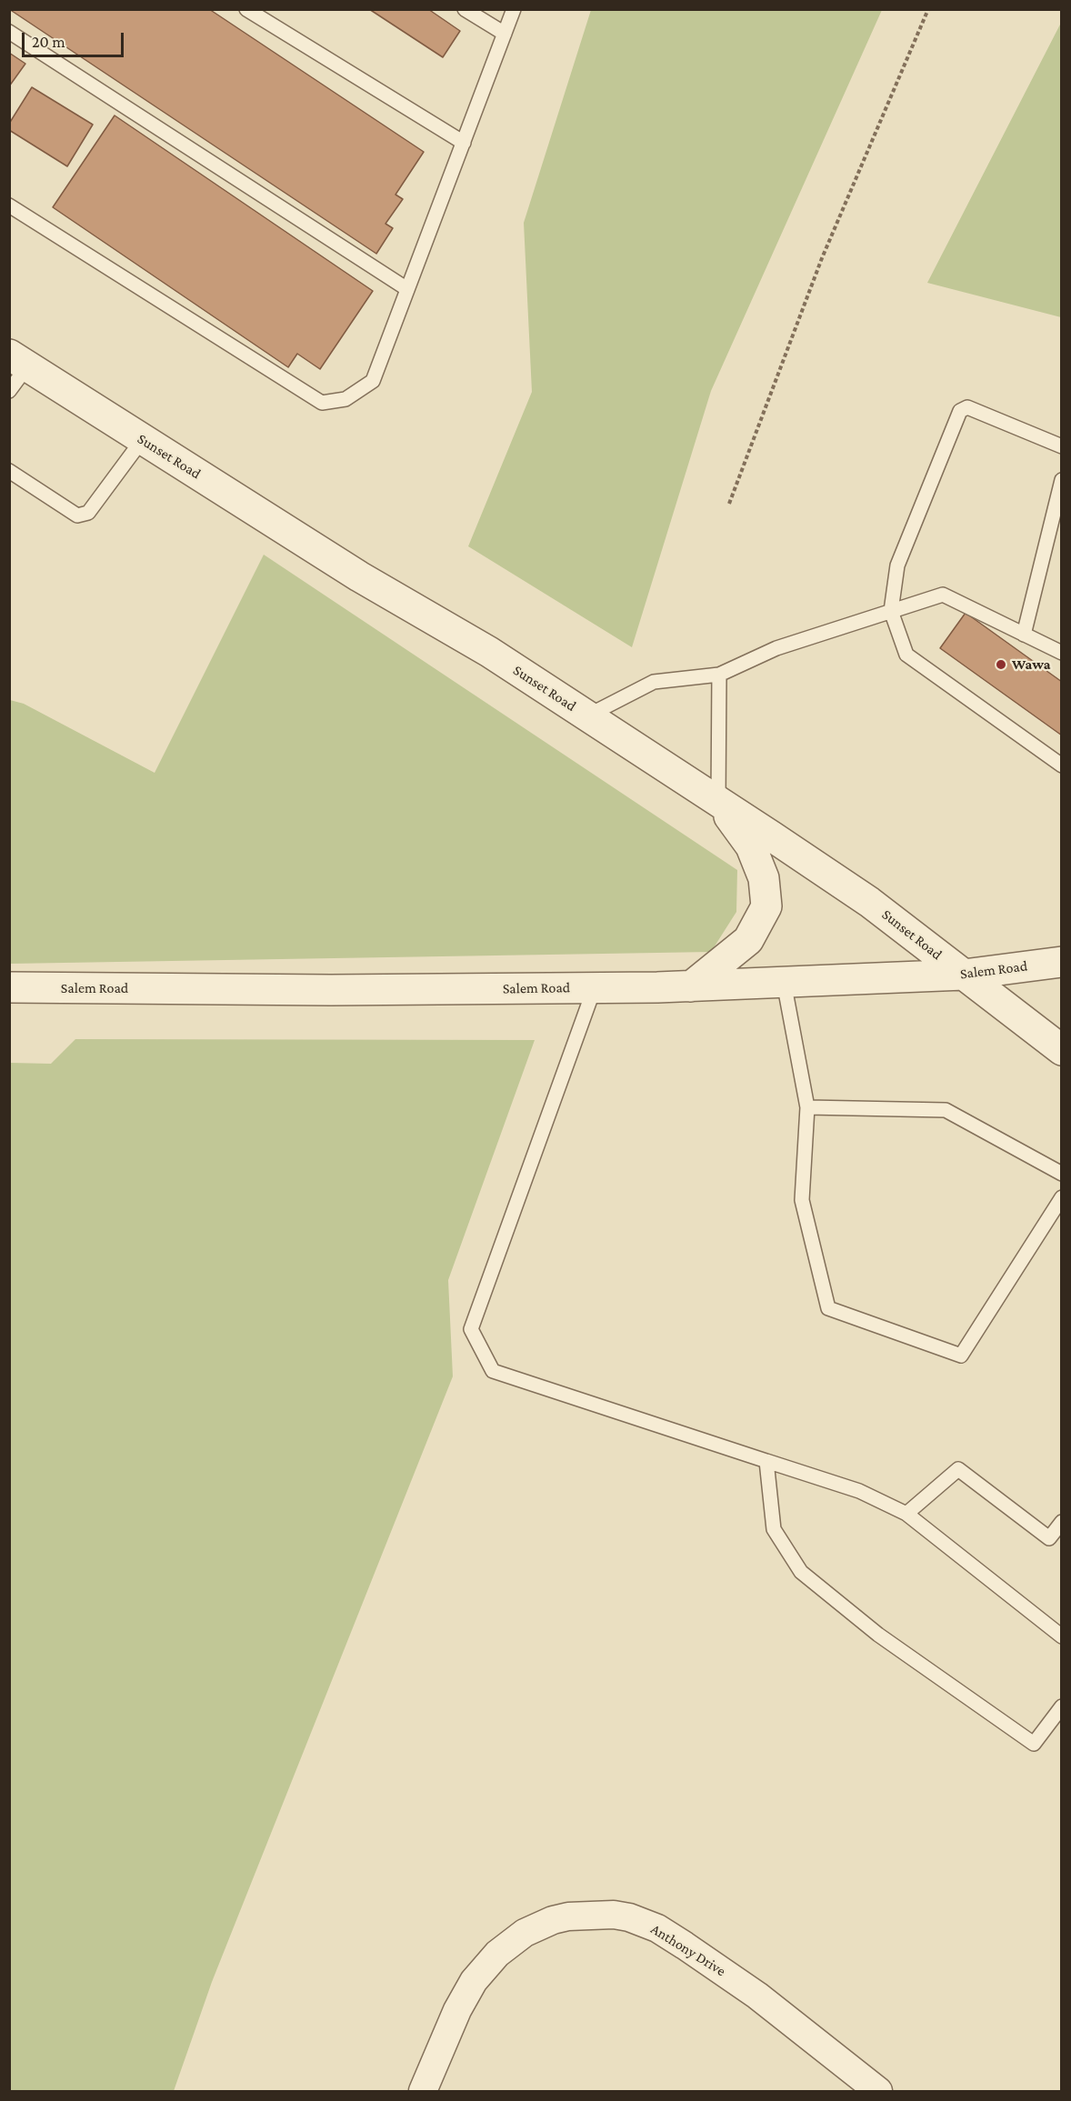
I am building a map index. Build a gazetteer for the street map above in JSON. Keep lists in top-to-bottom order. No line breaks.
{"streets":{"street":["Sunset Road","Salem Road","Anthony Drive"]},"crossings":[["Sunset Road","Salem Road"]],"places":["Wawa"],"scale_bar":"20 m"}
